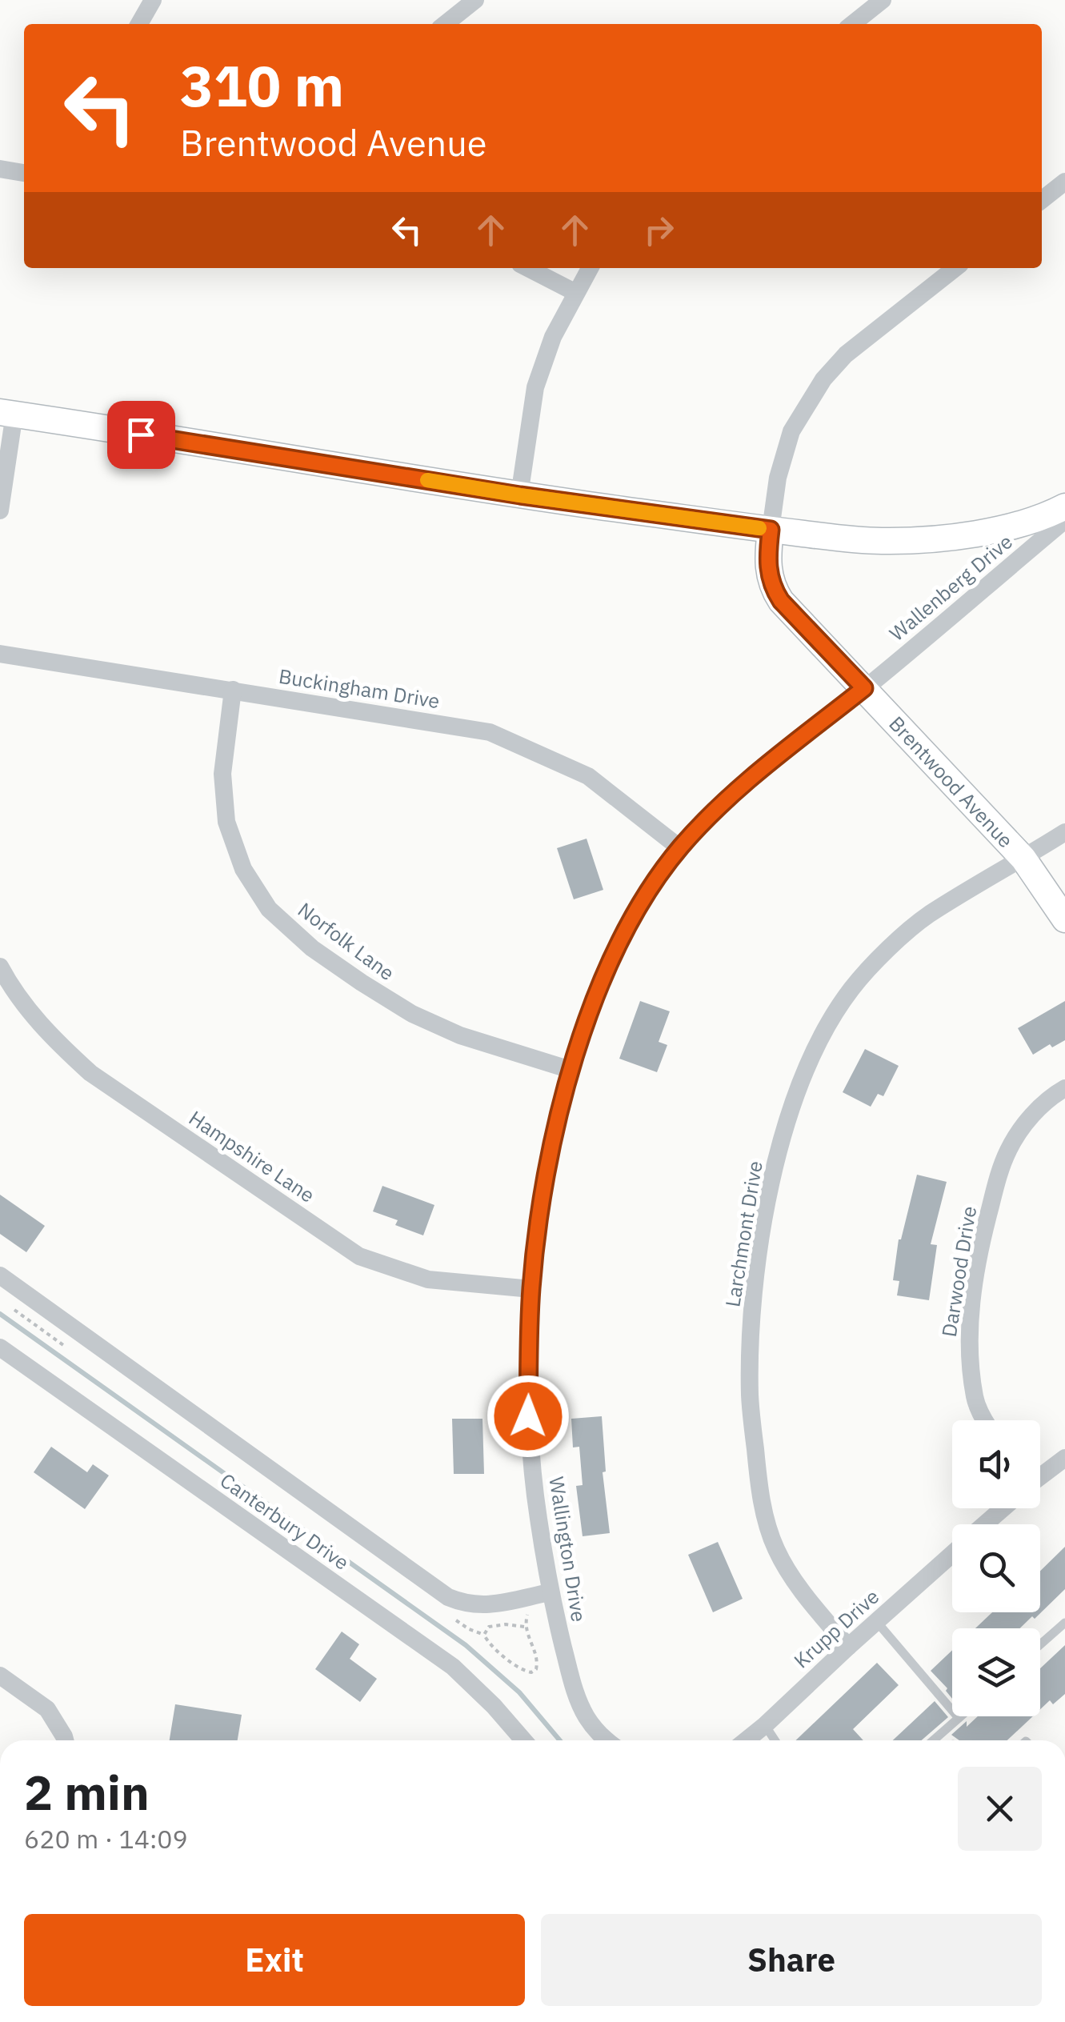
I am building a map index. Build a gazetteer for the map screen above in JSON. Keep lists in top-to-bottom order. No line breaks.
{"streets":{"street":["Wallenberg Drive","Buckingham Drive","Brentwood Avenue","Norfolk Lane","Hampshire Lane","Larchmont Drive","Darwood Drive","Canterbury Drive","Wallington Drive","Krupp Drive"]},"crossings":[["Wallenberg Drive","Brentwood Avenue"],["Wallenberg Drive","Wallington Drive"],["Buckingham Drive","Norfolk Lane"],["Buckingham Drive","Wallington Drive"],["Brentwood Avenue","Larchmont Drive"],["Brentwood Avenue","Wallington Drive"],["Norfolk Lane","Wallington Drive"],["Hampshire Lane","Wallington Drive"],["Larchmont Drive","Krupp Drive"],["Canterbury Drive","Wallington Drive"]],"page":{"turn":["310 m","Brentwood Avenue"],"heading":["2 min","620 m · 14:09"],"buttons":["Exit","Share"]}}
